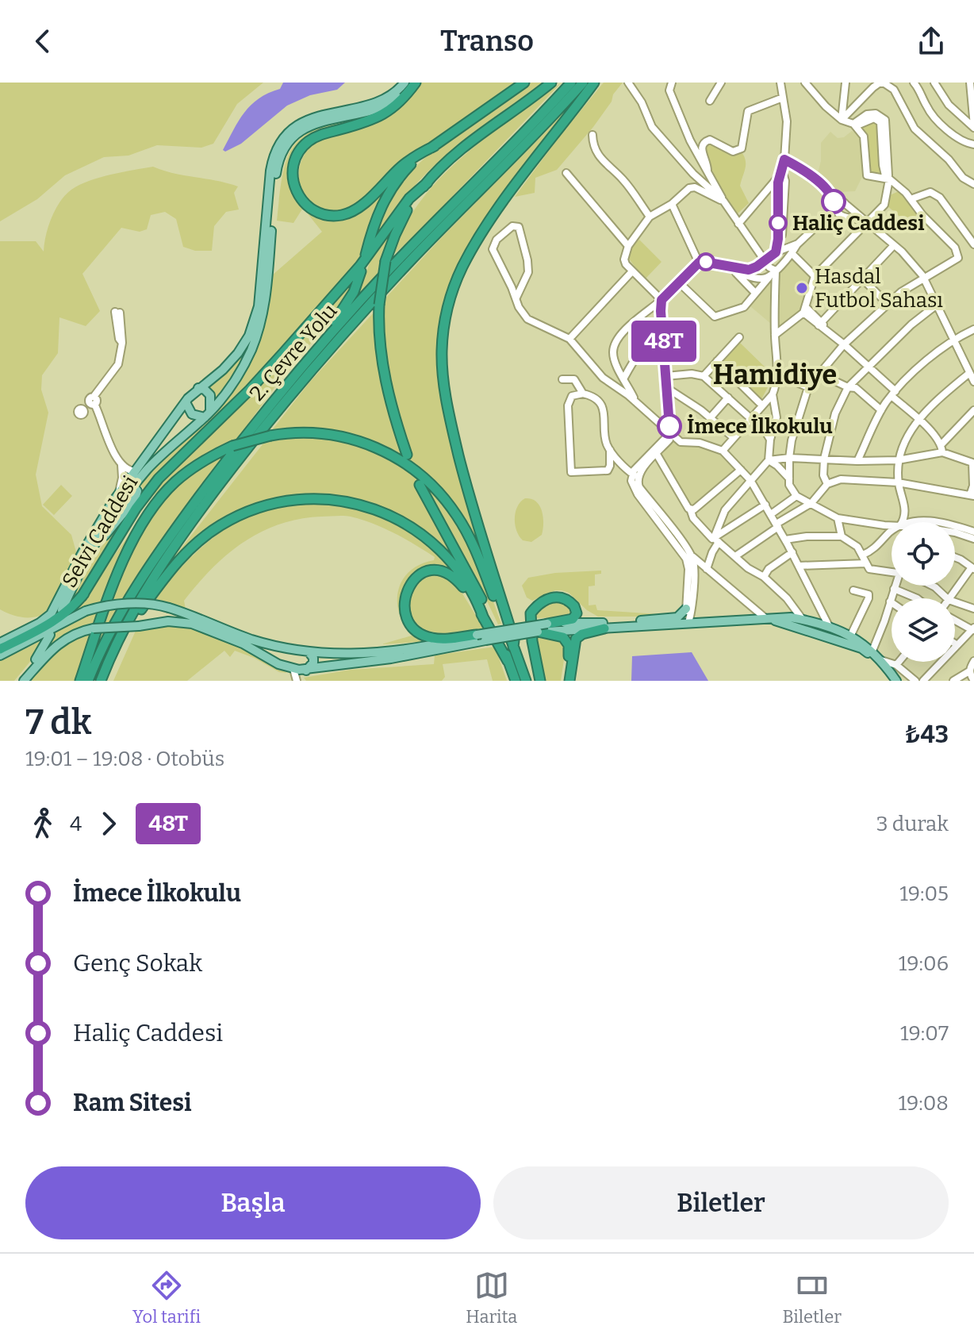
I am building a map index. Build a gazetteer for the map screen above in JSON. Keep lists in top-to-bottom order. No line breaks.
{"streets":{"highway":["2. Çevre Yolu"],"main road":["Selvi Caddesi"]},"districts":["Hamidiye"],"places":["Haliç Caddesi","Hasdal Futbol Sahası","İmece İlkokulu"],"lines":["bus line 48T"],"page":{"header":"Transo","on_map":"48T","heading":["7 dk","19:01 – 19:08 · Otobüs","₺43"],"legs":["4","48T","3 durak"],"list":[{"name":"İmece İlkokulu","value":"19:05"},{"name":"Genç Sokak","value":"19:06"},{"name":"Haliç Caddesi","value":"19:07"},{"name":"Ram Sitesi","value":"19:08"}],"buttons":["Başla","Biletler"],"tabs":["Yol tarifi","Harita","Biletler"]}}
